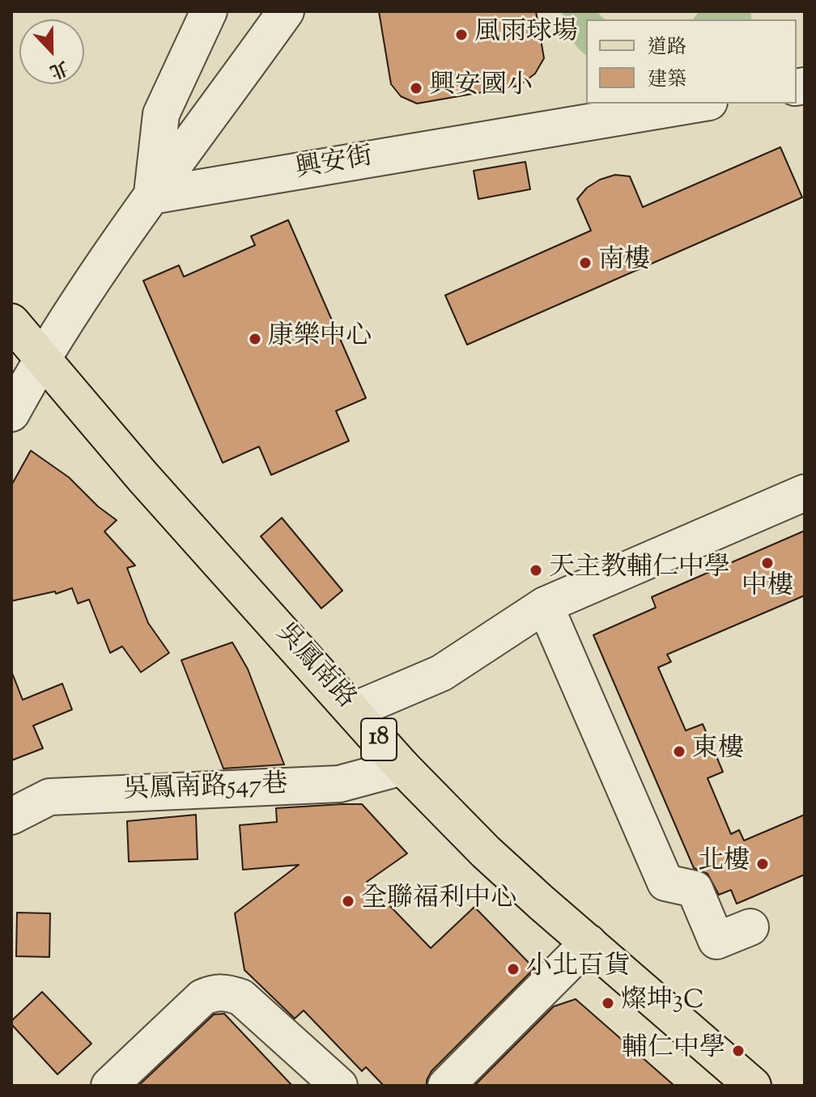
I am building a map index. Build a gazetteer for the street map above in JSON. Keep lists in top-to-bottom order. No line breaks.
{"streets":{"main road":["吳鳳南路","18"],"street":["興安街","吳鳳南路547巷"]},"crossings":[["吳鳳南路","18"],["吳鳳南路","吳鳳南路547巷"]],"places":["風雨球場","興安國小","南樓","康樂中心","中樓","天主教輔仁中學","東樓","北樓","全聯福利中心","小北百貨","燦坤3C","輔仁中學"],"legend":["道路","建築"],"north":"bottom"}
